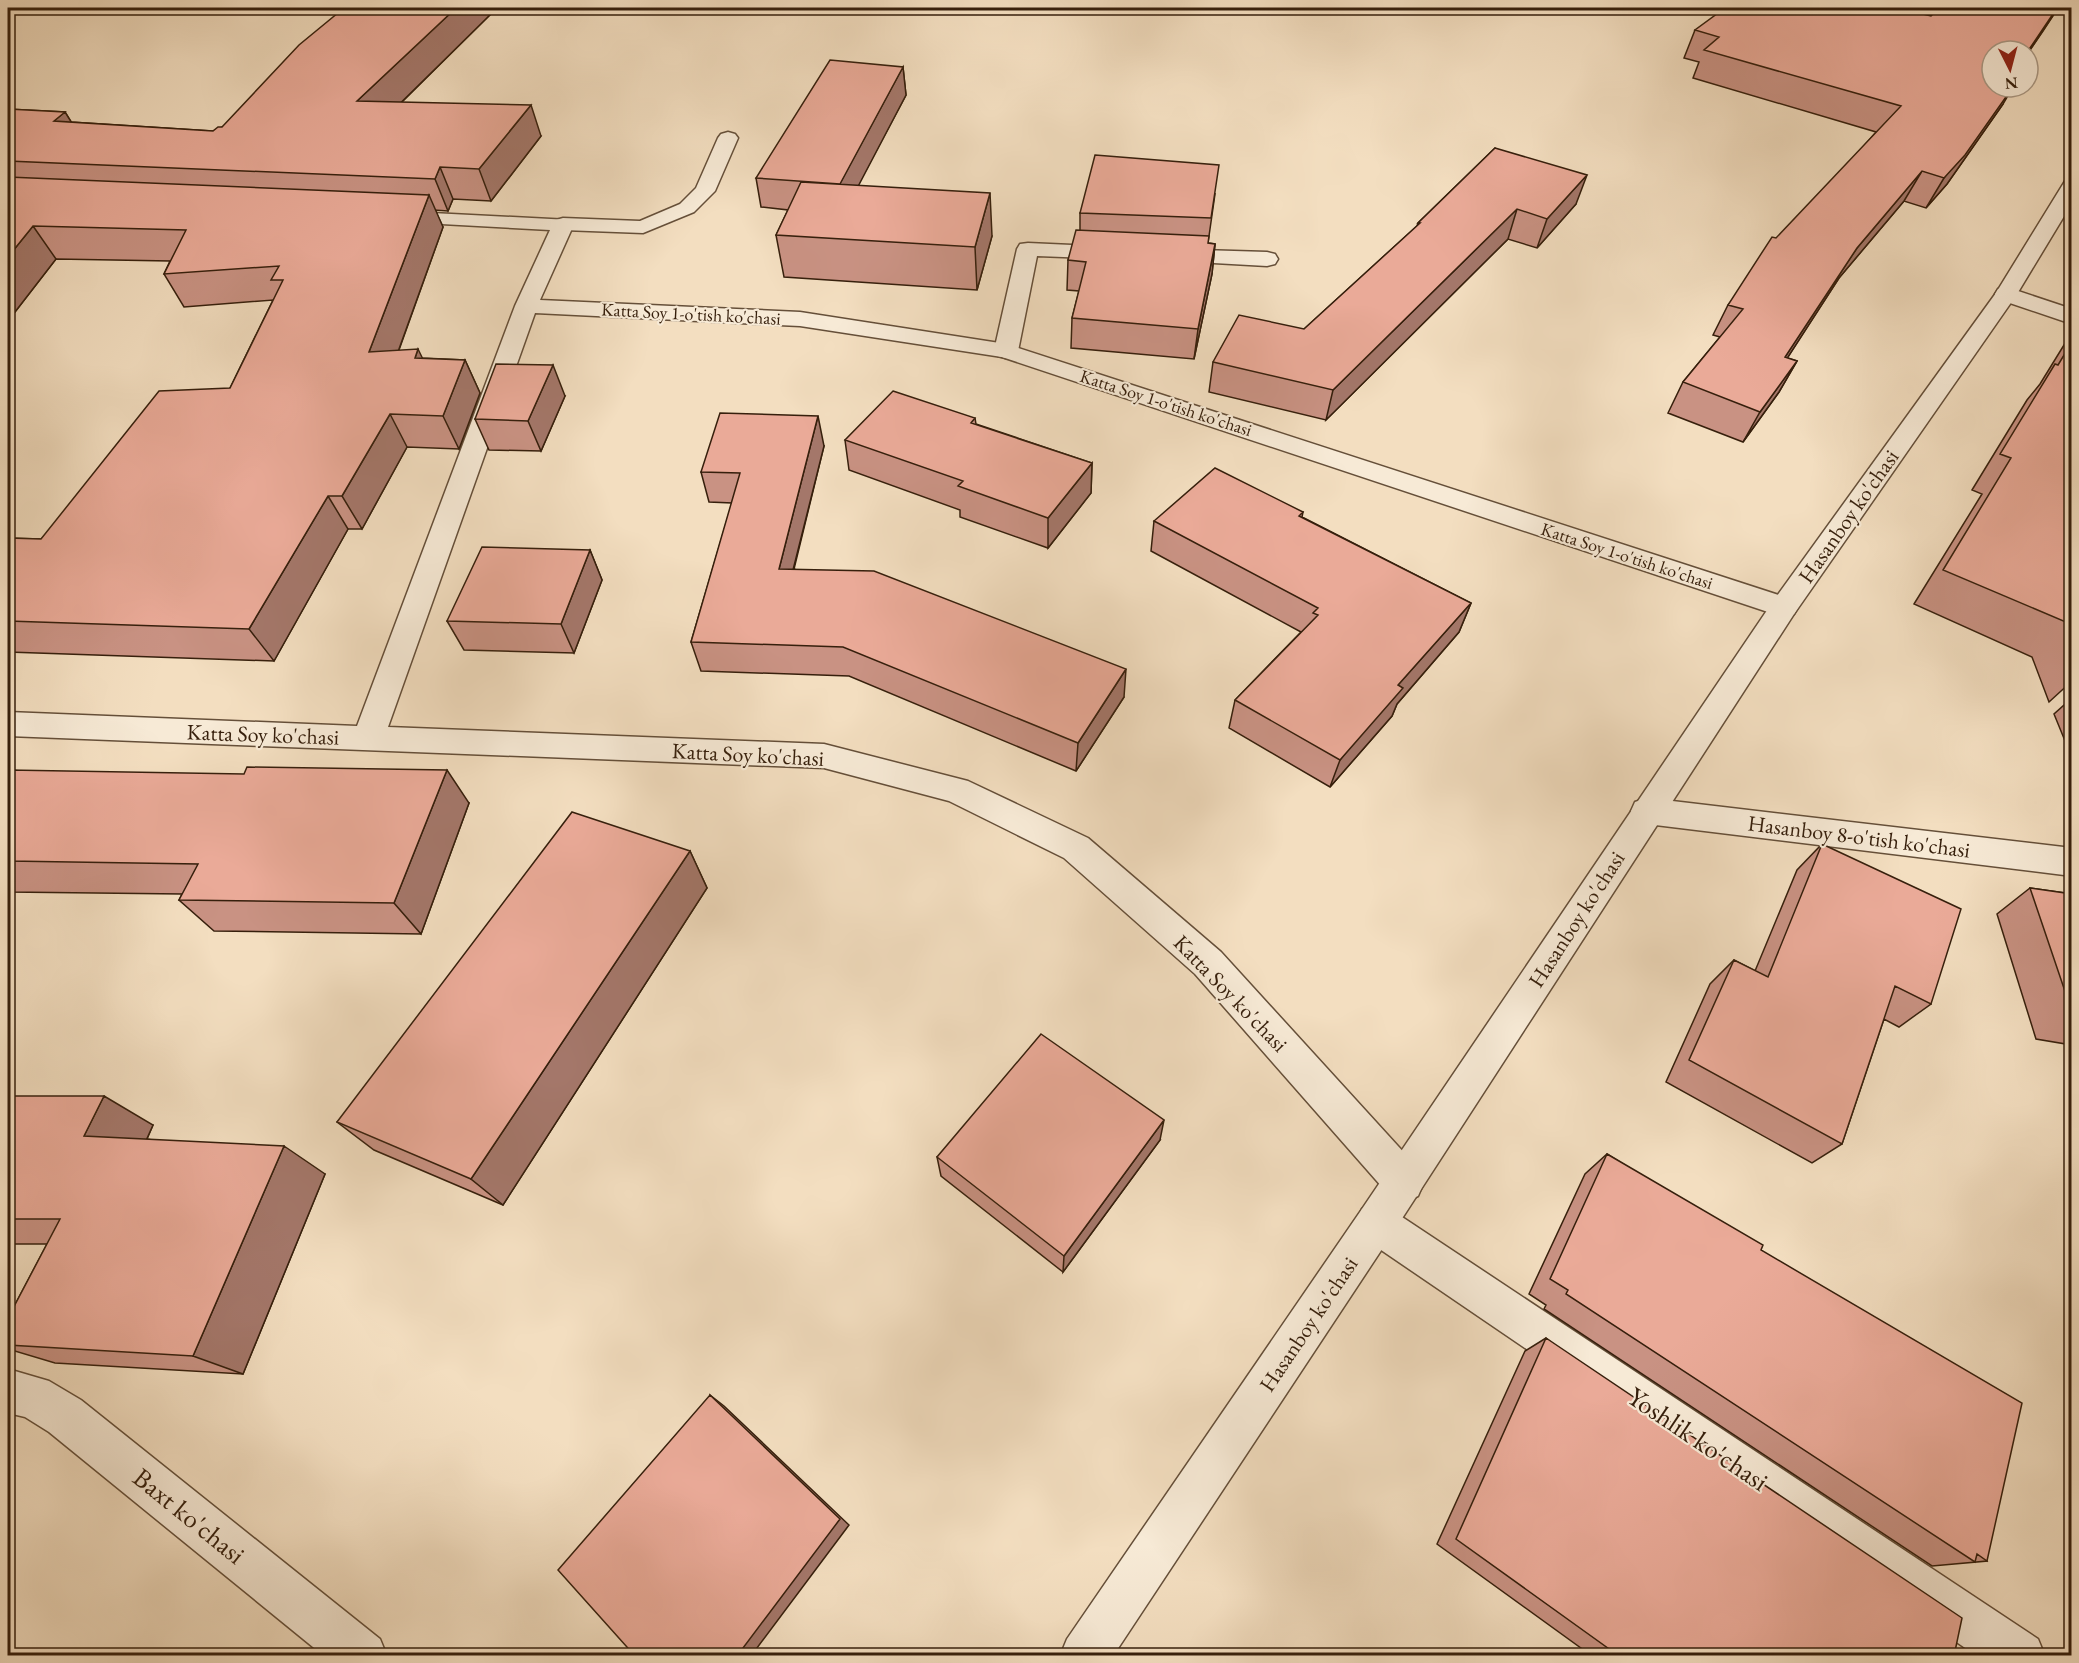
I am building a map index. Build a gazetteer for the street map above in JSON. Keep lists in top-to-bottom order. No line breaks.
{"streets":{"street":["Katta Soy 1-o'tish ko'chasi","Hasanboy ko'chasi","Katta Soy ko'chasi","Hasanboy 8-o'tish ko'chasi","Yoshlik ko'chasi","Baxt ko'chasi"]},"crossings":[["Katta Soy 1-o'tish ko'chasi","Hasanboy ko'chasi"],["Hasanboy ko'chasi","Katta Soy ko'chasi"],["Hasanboy ko'chasi","Hasanboy 8-o'tish ko'chasi"],["Hasanboy ko'chasi","Yoshlik ko'chasi"]],"north":"bottom"}
